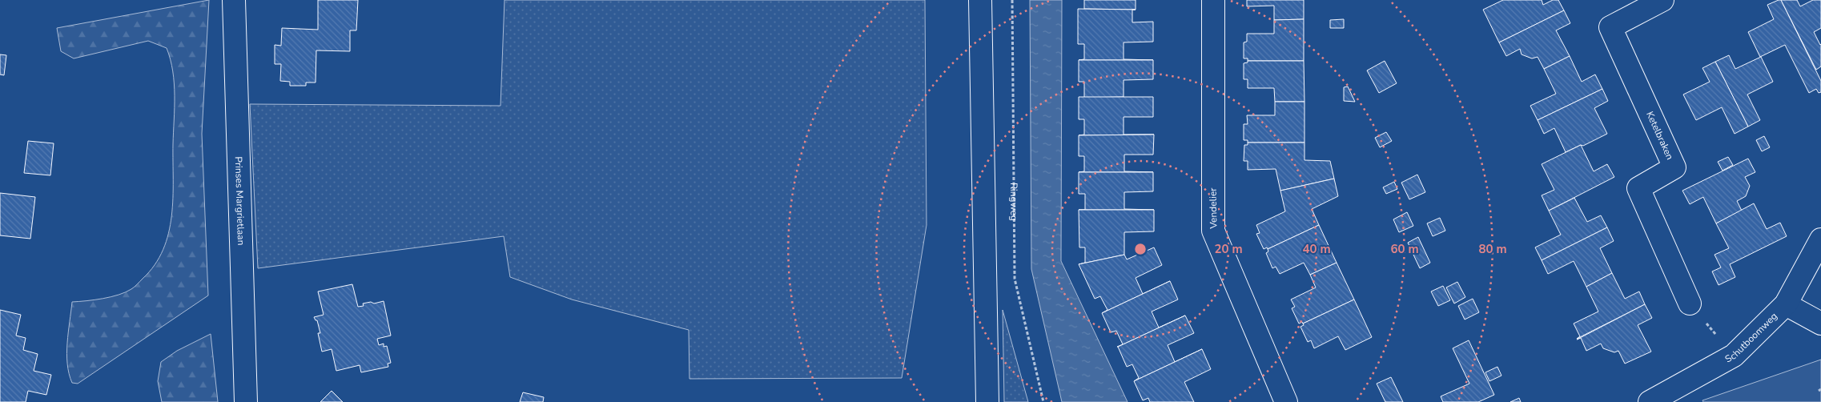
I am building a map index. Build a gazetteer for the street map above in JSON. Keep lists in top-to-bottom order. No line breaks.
{"streets":{"street":["Ketelbraken","Prinses Margrietlaan","Vendelier","Schutboomweg"],"path":["Ringweg"]},"rings":["20 m","40 m","60 m","80 m"]}
